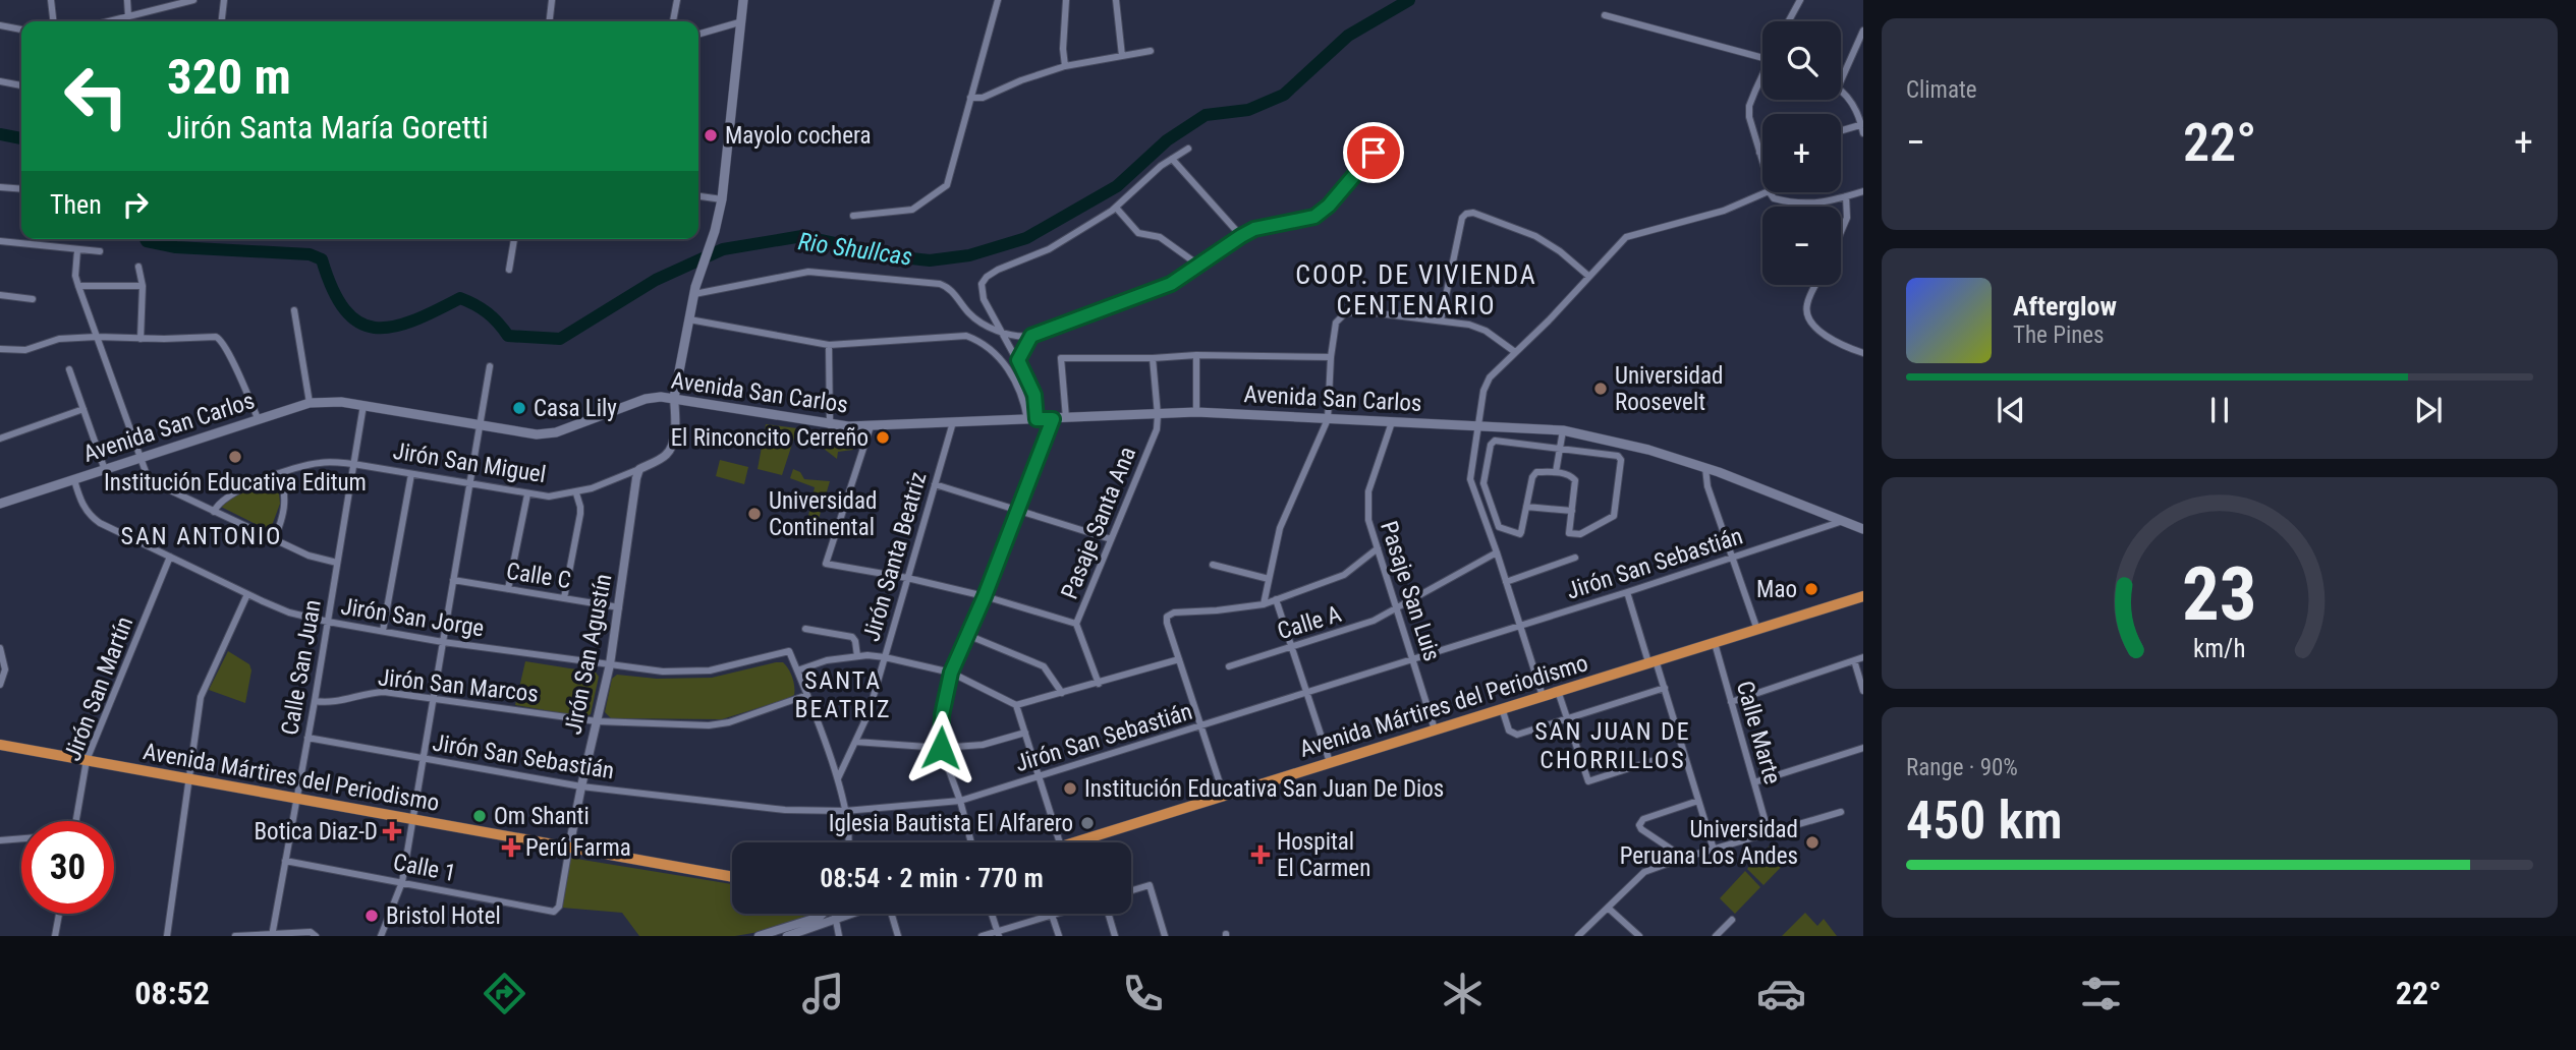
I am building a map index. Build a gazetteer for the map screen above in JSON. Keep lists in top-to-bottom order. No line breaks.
{"streets":{"main road":["Avenida San Carlos","Avenida Mártires del Periodismo"],"street":["Jirón San Miguel","Pasaje Santa Ana","Jirón Santa Beatriz","Jirón San Sebastián","Calle C","Pasaje San Luis","Jirón San Jorge","Calle A","Jirón San Agustín","Calle San Juan","Jirón San Marcos","Jirón San Martín","Calle Marte","Calle 1"]},"crossings":[["Avenida San Carlos","Jirón San Miguel"],["Avenida San Carlos","Pasaje Santa Ana"],["Avenida San Carlos","Jirón Santa Beatriz"],["Avenida San Carlos","Jirón San Sebastián"],["Avenida San Carlos","Pasaje San Luis"],["Avenida San Carlos","Jirón San Jorge"],["Avenida San Carlos","Calle San Juan"],["Jirón San Miguel","Jirón San Agustín"],["Jirón San Miguel","Calle San Juan"],["Jirón San Sebastián","Pasaje San Luis"],["Jirón San Sebastián","Jirón San Agustín"],["Jirón San Sebastián","Calle San Juan"],["Calle C","Jirón San Agustín"],["Pasaje San Luis","Calle A"],["Pasaje San Luis","Avenida Mártires del Periodismo"],["Jirón San Jorge","Jirón San Agustín"],["Jirón San Jorge","Calle San Juan"],["Jirón San Jorge","Jirón San Martín"],["Jirón San Agustín","Jirón San Marcos"],["Jirón San Agustín","Avenida Mártires del Periodismo"],["Jirón San Agustín","Calle 1"],["Calle San Juan","Jirón San Marcos"],["Calle San Juan","Avenida Mártires del Periodismo"],["Calle San Juan","Calle 1"],["Jirón San Martín","Avenida Mártires del Periodismo"],["Avenida Mártires del Periodismo","Calle Marte"],["Avenida Mártires del Periodismo","Calle 1"]],"districts":["COOP. DE VIVIENDA CENTENARIO","SAN ANTONIO","SANTA BEATRIZ","SAN JUAN DE CHORRILLOS"],"water":["Rio Shullcas"],"places":{"other":["Mayolo cochera","Universidad Roosevelt","Casa Lily","El Rinconcito Cerreño","Institución Educativa Editum","Universidad Continental","Mao","Institución Educativa San Juan De Dios","Om Shanti","Iglesia Bautista El Alfarero","Universidad Peruana Los Andes","Bristol Hotel"],"health":["Botica Diaz-D","Perú Farma","Hospital El Carmen"]},"page":{"tile":["Climate",["Range · 90%","450 km"]],"map_buttons":["+","−"],"turn":["320 m","Jirón Santa María Goretti"],"heat":["−","22°","+"],"then":"Then","song":["Afterglow","The Pines"],"limit":"30","trip":"08:54 · 2 min · 770 m","tabs":["08:52","22°"],"gauge":["23","km/h"]}}
